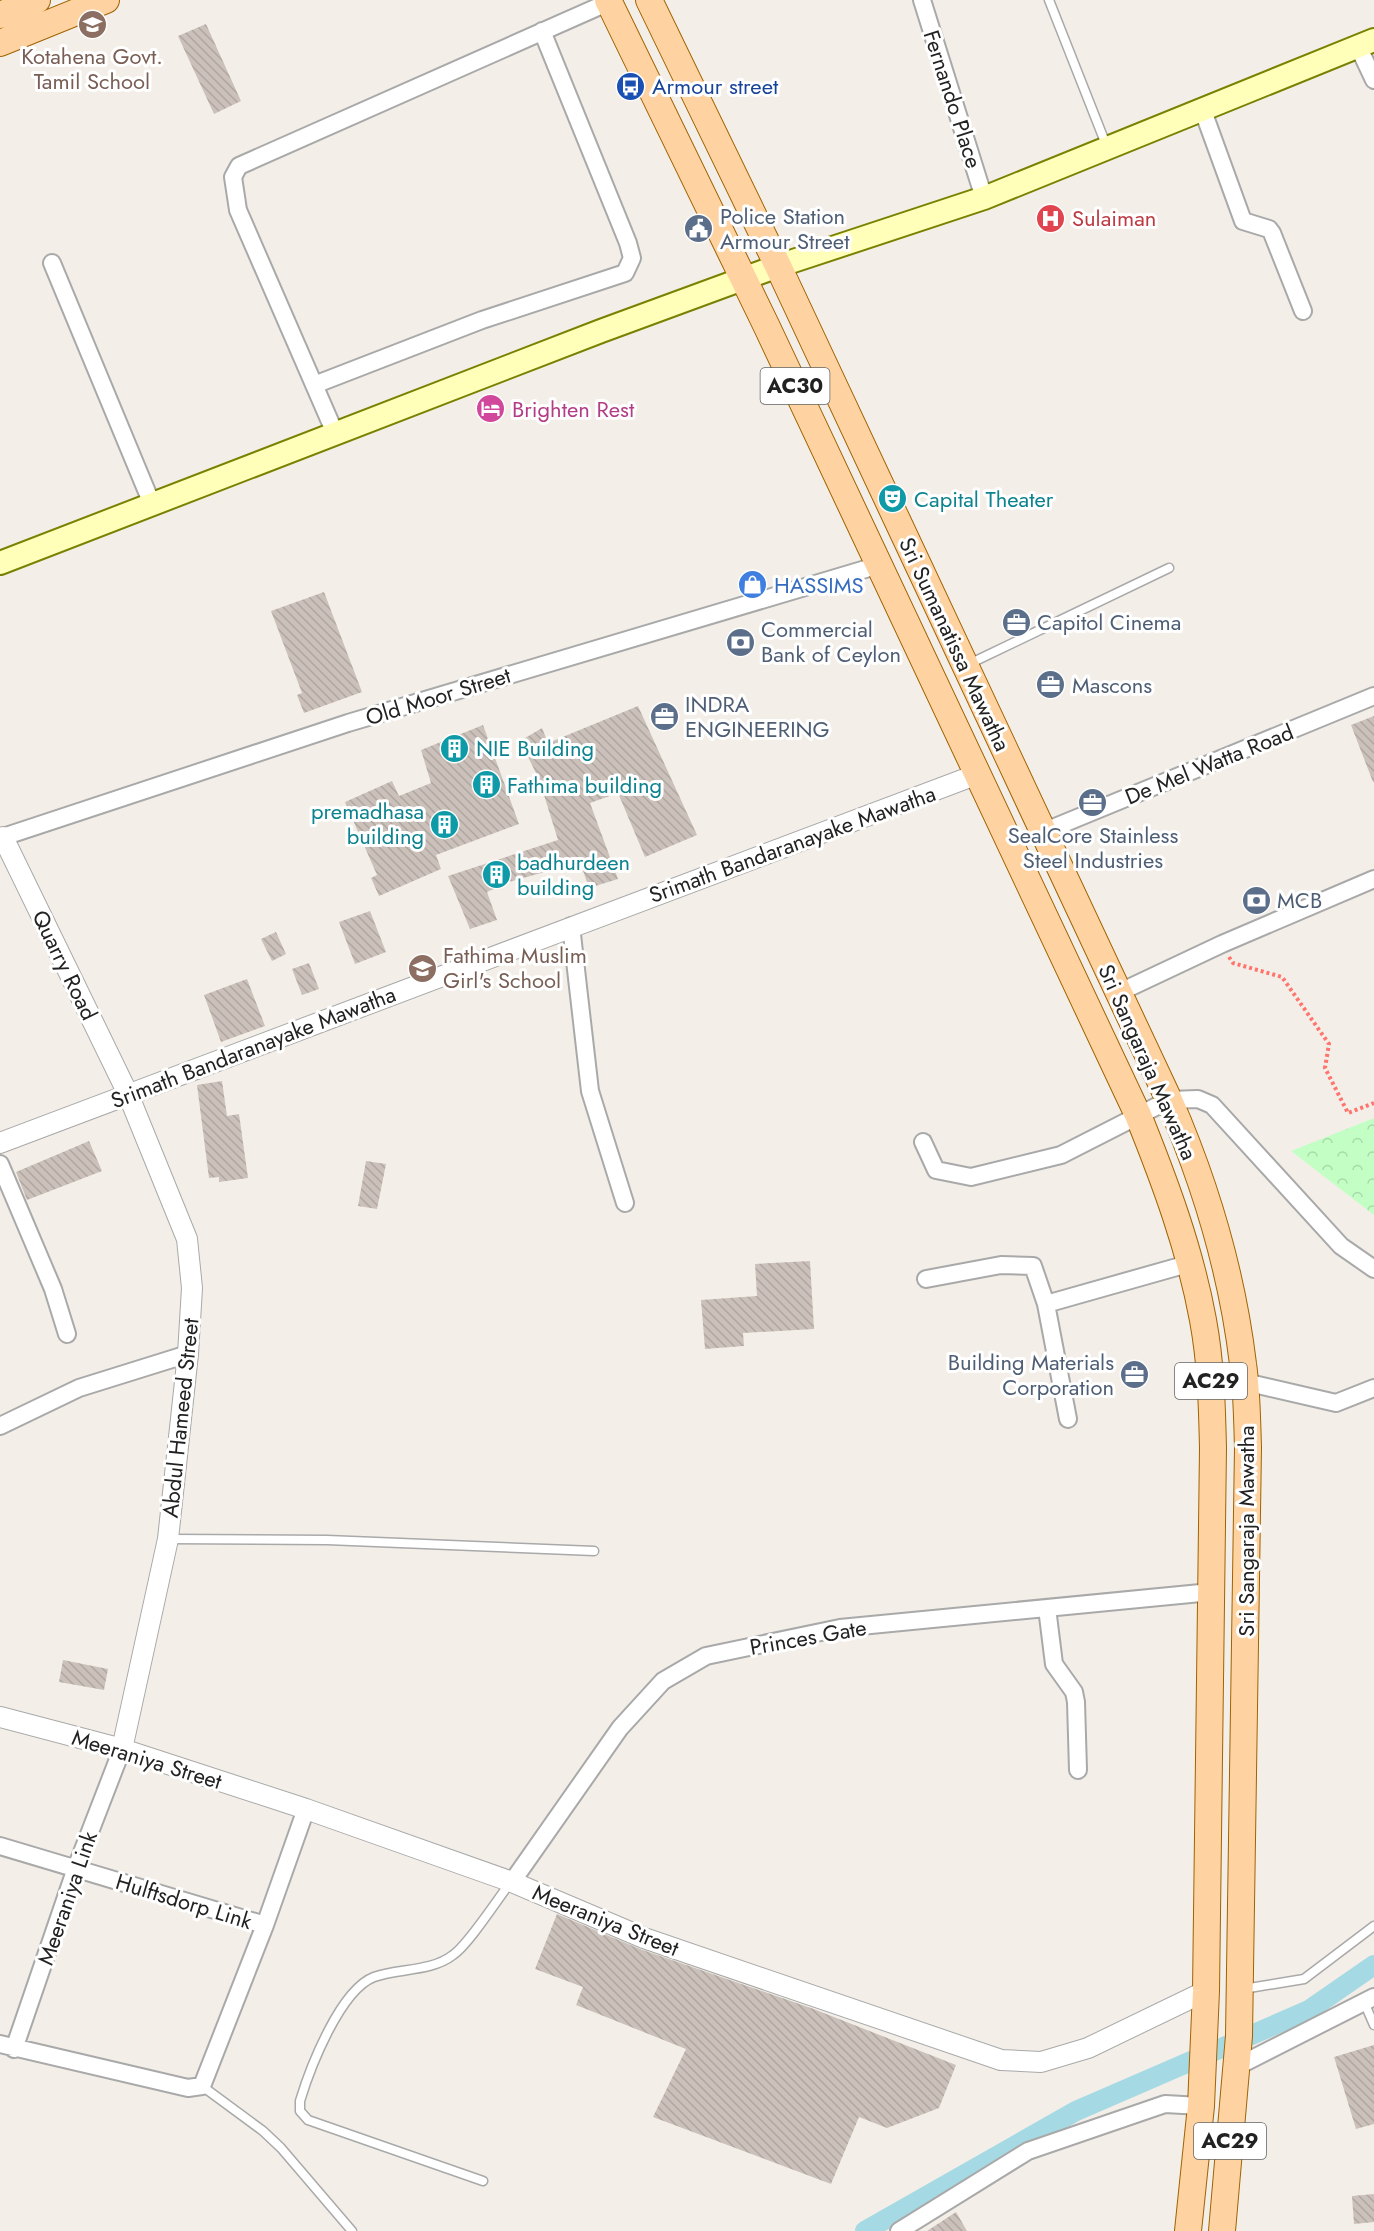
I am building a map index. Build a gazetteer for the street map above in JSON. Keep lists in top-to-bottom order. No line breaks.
{"streets":{"main road":["AC30","Sri Sumanatissa Mawatha","Sri Sangaraja Mawatha","AC29"],"street":["Fernando Place","Old Moor Street","De Mel Watta Road","Srimath Bandaranayake Mawatha","Quarry Road","Abdul Hameed Street","Princes Gate","Meeraniya Street","Meeraniya Link","Hulftsdorp Link"]},"crossings":[["AC30","Old Moor Street"],["AC30","Srimath Bandaranayake Mawatha"],["AC30","Sri Sangaraja Mawatha"],["Sri Sumanatissa Mawatha","Sri Sangaraja Mawatha"],["Old Moor Street","Quarry Road"],["De Mel Watta Road","Sri Sangaraja Mawatha"],["Srimath Bandaranayake Mawatha","Quarry Road"],["Srimath Bandaranayake Mawatha","Sri Sangaraja Mawatha"],["Srimath Bandaranayake Mawatha","Abdul Hameed Street"],["Quarry Road","Abdul Hameed Street"],["Sri Sangaraja Mawatha","Princes Gate"],["Sri Sangaraja Mawatha","Meeraniya Street"],["Abdul Hameed Street","Meeraniya Street"],["Abdul Hameed Street","Meeraniya Link"],["Princes Gate","Meeraniya Street"],["Meeraniya Street","Meeraniya Link"],["Meeraniya Link","Hulftsdorp Link"]],"places":{"school or university":["Kotahena Govt. Tamil School","Fathima Muslim Girl's School"],"bus stop":["Armour street"],"hospital":["Sulaiman"],"public building":["Police Station Armour Street"],"hotel":["Brighten Rest"],"theatre":["Capital Theater"],"shop":["HASSIMS"],"office":["Capitol Cinema","Mascons","INDRA ENGINEERING","SealCore Stainless Steel Industries","Building Materials Corporation"],"bank":["Commercial Bank of Ceylon","MCB"],"building":["NIE Building","Fathima building","premadhasa building","badhurdeen building"]}}
